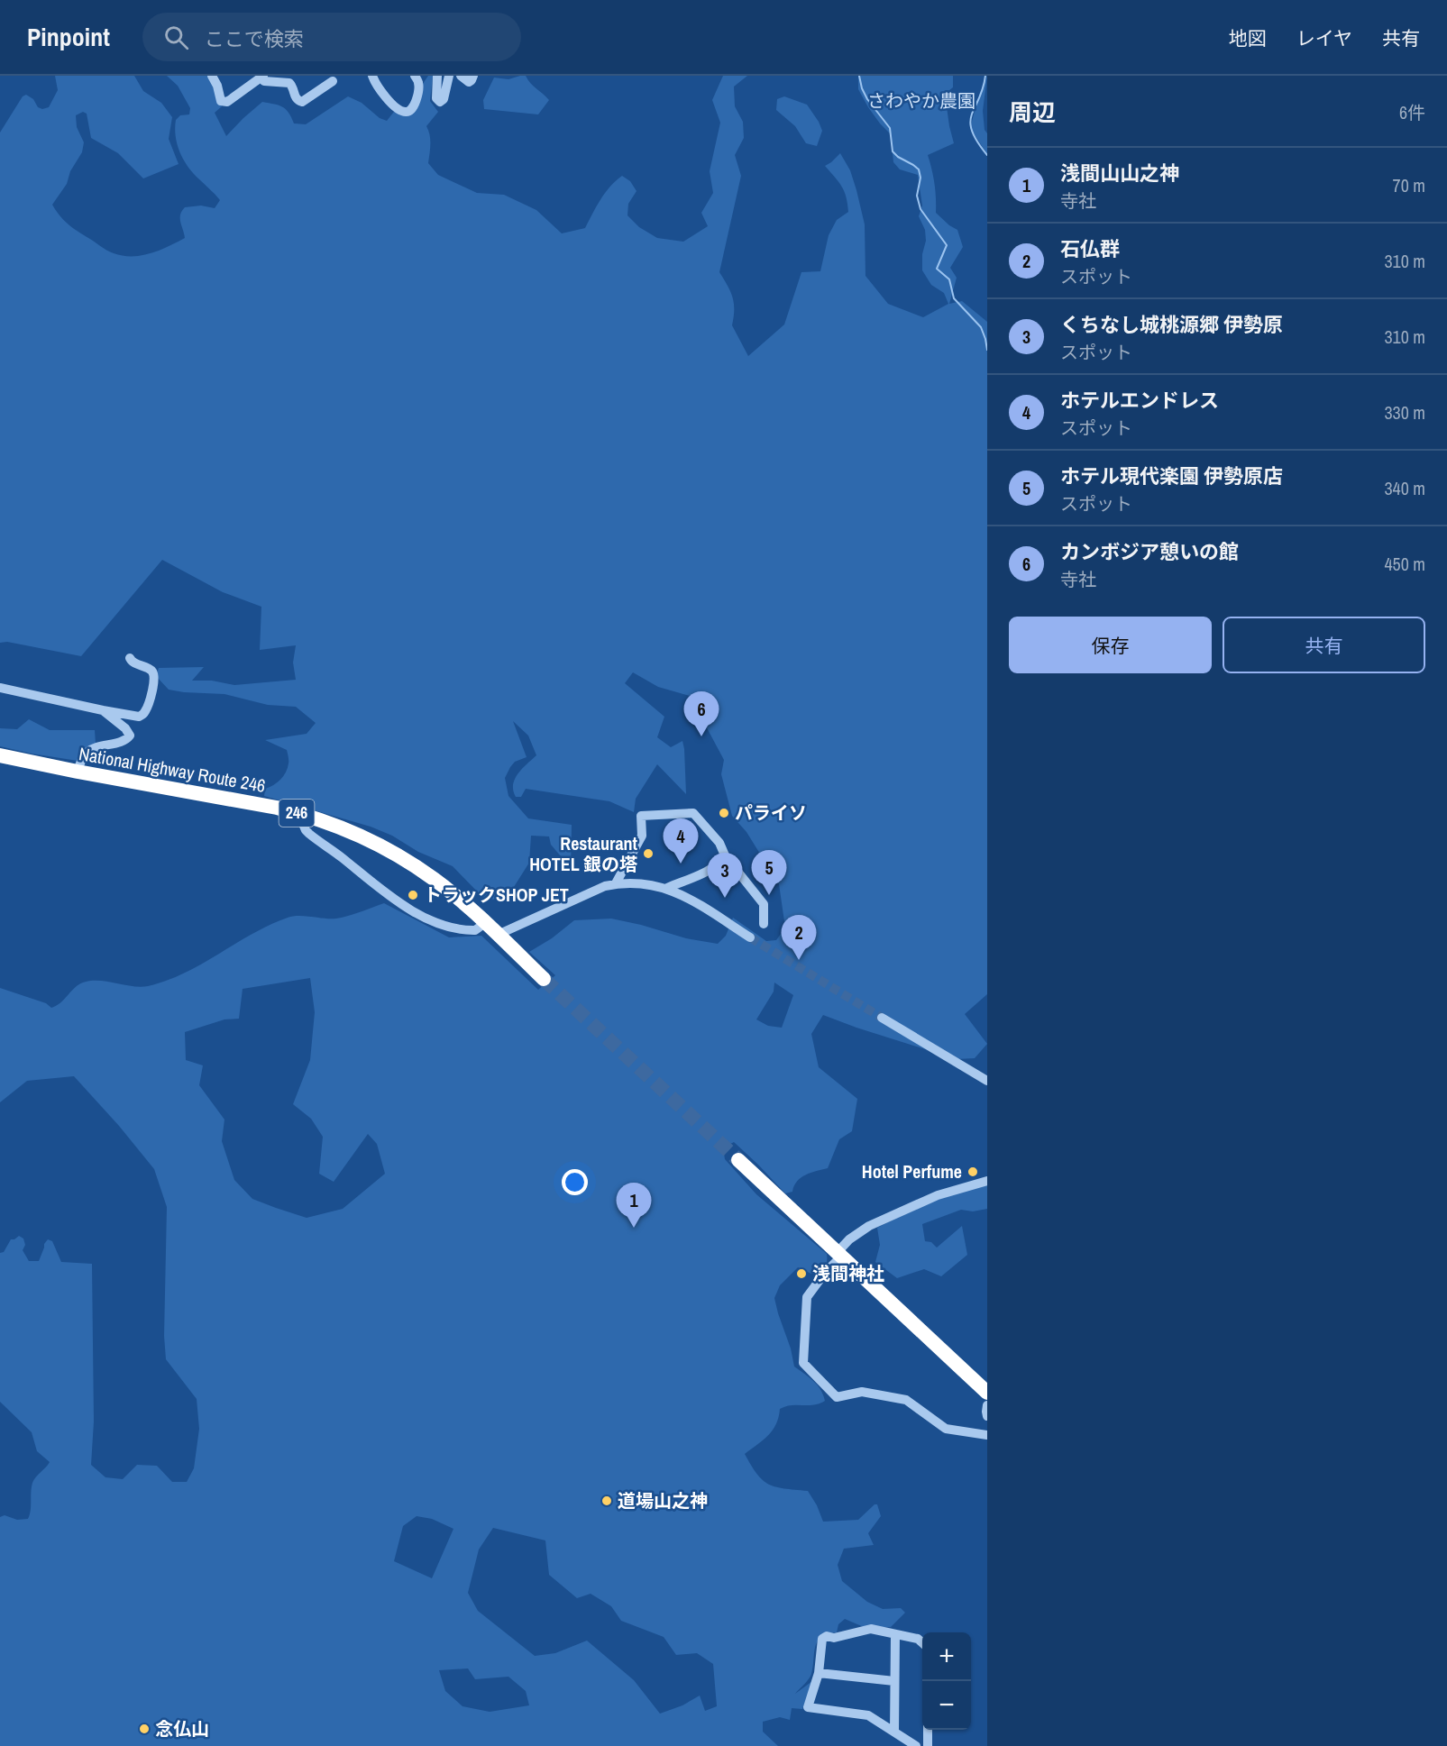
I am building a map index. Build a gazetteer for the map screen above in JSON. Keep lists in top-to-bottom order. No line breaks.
{"streets":{"highway":["National Highway Route 246","246"]},"parks":["さわやか農園"],"places":["パライソ","Restaurant HOTEL 銀の塔","トラックSHOP JET","Hotel Perfume","浅間神社","道場山之神","念仏山"],"page":{"header":"Pinpoint","search":"ここで検索","nav":["地図","レイヤ","共有"],"heading":["周辺","6件"],"list":[{"mark":"1","name":"浅間山山之神","note":"寺社","value":"70 m"},{"mark":"2","name":"石仏群","note":"スポット","value":"310 m"},{"mark":"3","name":"くちなし城桃源郷 伊勢原","note":"スポット","value":"310 m"},{"mark":"4","name":"ホテルエンドレス","note":"スポット","value":"330 m"},{"mark":"5","name":"ホテル現代楽園 伊勢原店","note":"スポット","value":"340 m"},{"mark":"6","name":"カンボジア憩いの館","note":"寺社","value":"450 m"}],"buttons":["保存","共有"],"pins":["6","4","5","3","2","1"],"map_buttons":["+","−"]}}
